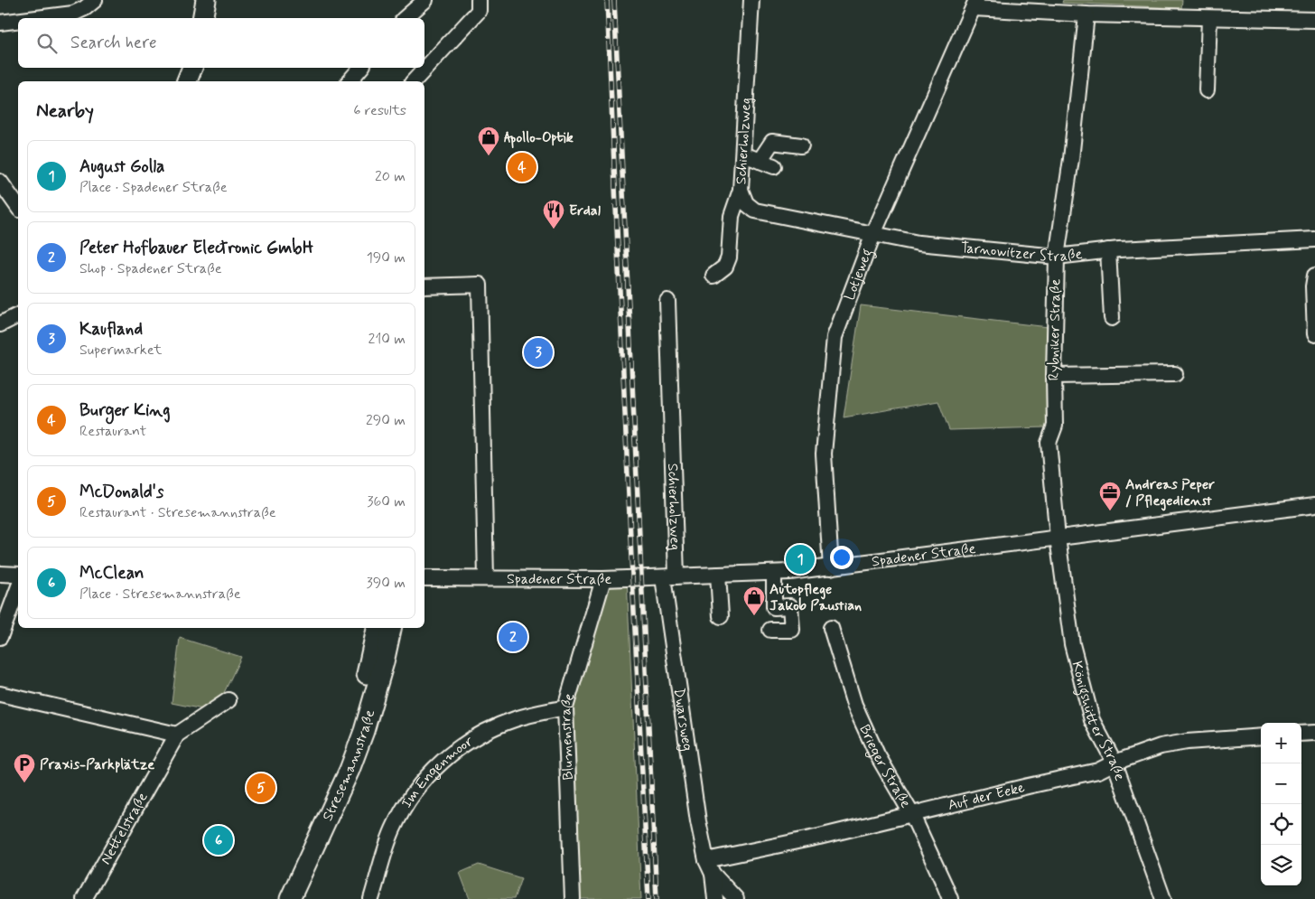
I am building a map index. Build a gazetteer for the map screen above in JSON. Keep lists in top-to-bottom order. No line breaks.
{"streets":{"main road":["Stresemannstraße"],"street":["Schierholzweg","Tarnowitzer Straße","Lotjeweg","Rybniker Straße","Spadener Straße","Dwarsweg","Königshütter Straße","Blumenstraße","Brieger Straße","Im Engenmoor","Auf der Eeke","Nettelstraße"]},"crossings":[["Schierholzweg","Tarnowitzer Straße"],["Schierholzweg","Spadener Straße"],["Schierholzweg","Dwarsweg"],["Tarnowitzer Straße","Lotjeweg"],["Tarnowitzer Straße","Rybniker Straße"],["Lotjeweg","Spadener Straße"],["Rybniker Straße","Spadener Straße"],["Rybniker Straße","Königshütter Straße"],["Spadener Straße","Dwarsweg"],["Spadener Straße","Königshütter Straße"],["Spadener Straße","Blumenstraße"],["Dwarsweg","Auf der Eeke"],["Königshütter Straße","Auf der Eeke"],["Blumenstraße","Im Engenmoor"],["Brieger Straße","Auf der Eeke"]],"places":{"shop":["Apollo-Optik","Autopflege Jakob Paustian"],"restaurant":["Erdal"],"office":["Andreas Peper / Pflegedienst"],"parking":["Praxis-Parkplätze"]},"page":{"search":"Search here","heading":["Nearby","6 results"],"list":[{"mark":"1","name":"August Golla","note":"Place · Spadener Straße","value":"20 m"},{"mark":"2","name":"Peter Hofbauer Electronic GmbH","note":"Shop · Spadener Straße","value":"190 m"},{"mark":"3","name":"Kaufland","note":"Supermarket","value":"210 m"},{"mark":"4","name":"Burger King","note":"Restaurant","value":"290 m"},{"mark":"5","name":"McDonald's","note":"Restaurant · Stresemannstraße","value":"360 m"},{"mark":"6","name":"McClean","note":"Place · Stresemannstraße","value":"390 m"}],"pins":["4","3","1","2","5","6"],"map_buttons":["+","−"]}}
